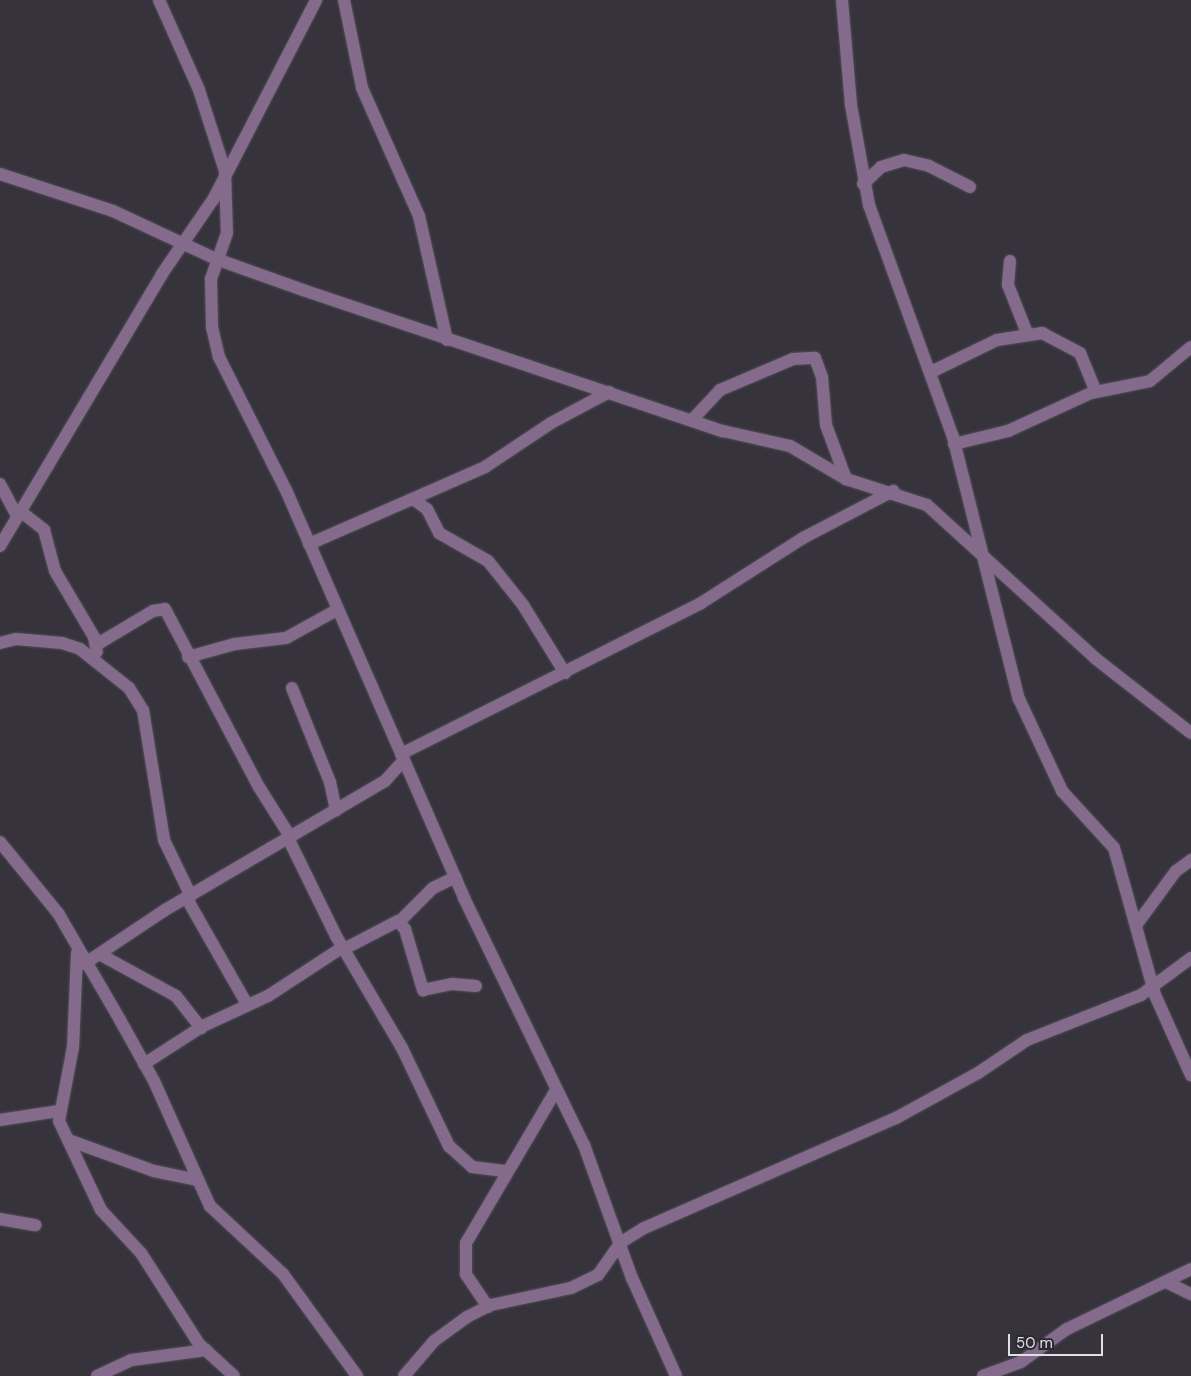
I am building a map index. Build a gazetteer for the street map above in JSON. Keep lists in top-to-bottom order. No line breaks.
{"scale_bar":"50 m"}
